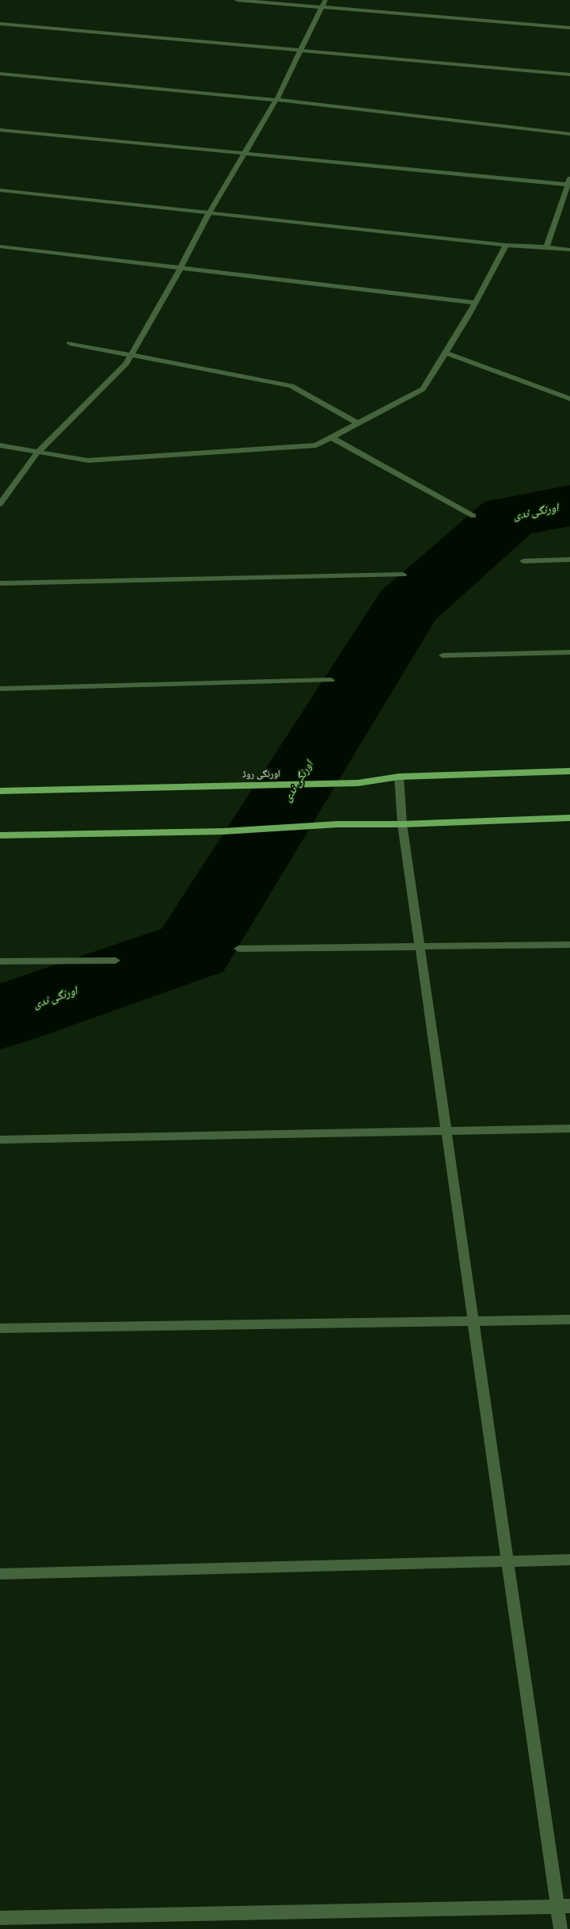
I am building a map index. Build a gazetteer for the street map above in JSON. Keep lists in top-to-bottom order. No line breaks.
{"streets":{"main road":["اورنگی روڈ"]},"water":["اورنگی ندی"]}
